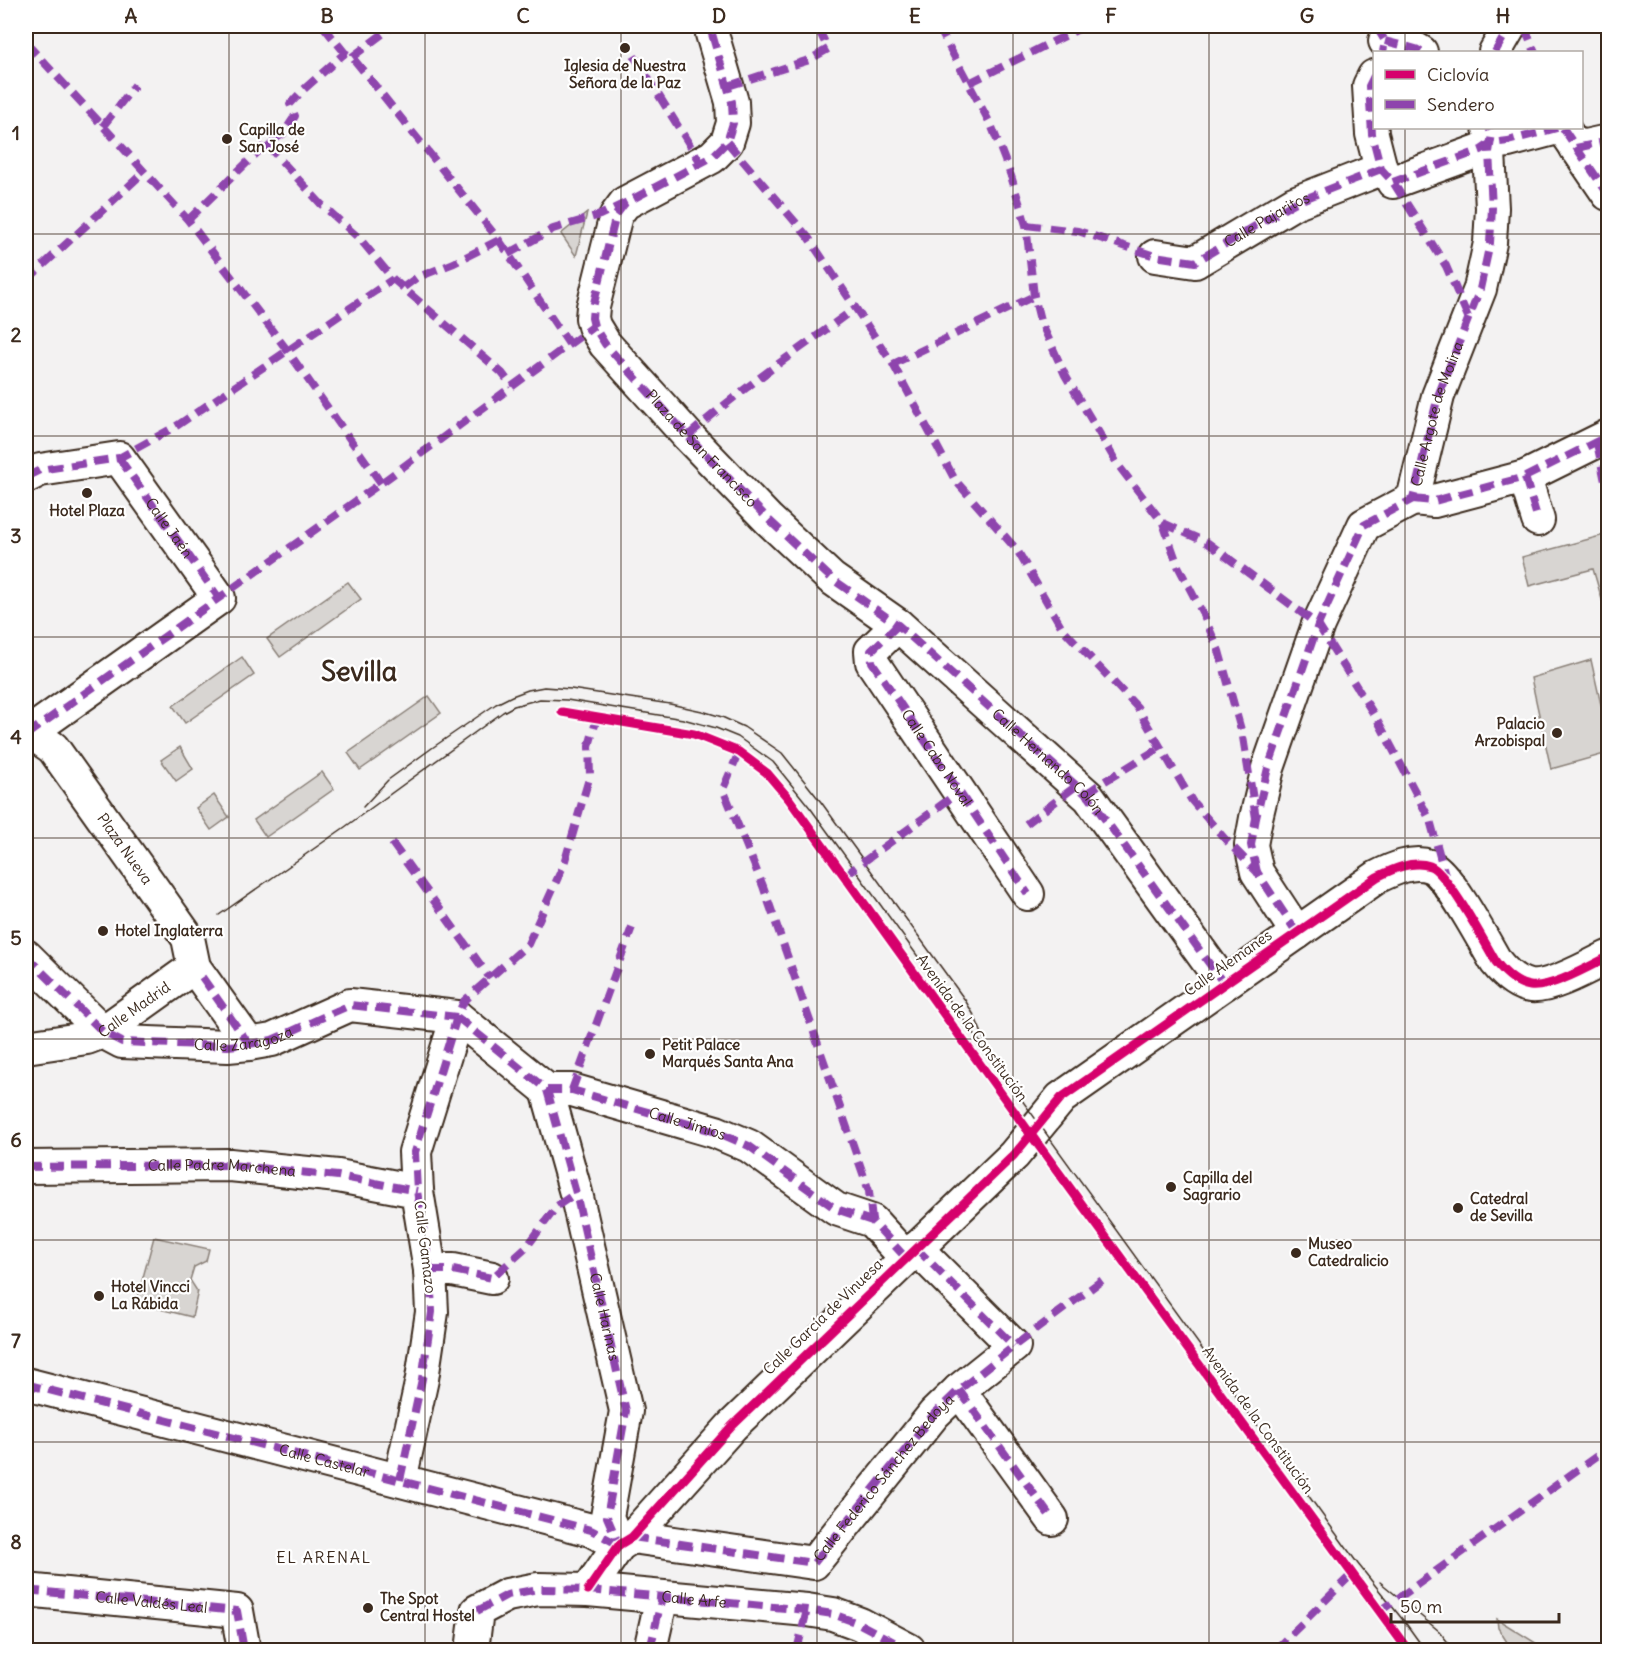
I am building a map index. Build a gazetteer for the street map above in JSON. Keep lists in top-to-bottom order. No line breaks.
{"streets":{"street":["Calle Pajaritos","Calle Argote de Molina","Plaza de San Francisco","Calle Jaén","Calle Cabo Noval","Calle Hernando Colón","Plaza Nueva","Calle Alemanes","Calle Madrid","Calle Zaragoza","Calle Jimios","Calle Padre Marchena","Calle Gamazo","Calle Harinas","Calle García de Vinuesa","Calle Castelar","Calle Federico Sánchez Bedoya","Calle Arfe","Calle Valdés Leal"],"cycle path":["Avenida de la Constitución"]},"crossings":[["Calle Pajaritos","Calle Argote de Molina"],["Calle Argote de Molina","Calle Alemanes"],["Plaza de San Francisco","Calle Hernando Colón"],["Calle Jaén","Plaza Nueva"],["Calle Cabo Noval","Calle Hernando Colón"],["Calle Hernando Colón","Calle Alemanes"],["Plaza Nueva","Calle Madrid"],["Calle Alemanes","Calle García de Vinuesa"],["Calle Madrid","Calle Zaragoza"],["Calle Zaragoza","Calle Gamazo"],["Calle Jimios","Calle Harinas"],["Calle Jimios","Calle García de Vinuesa"],["Calle Jimios","Calle Federico Sánchez Bedoya"],["Calle Padre Marchena","Calle Gamazo"],["Calle Gamazo","Calle Castelar"],["Calle Harinas","Calle García de Vinuesa"],["Calle Harinas","Calle Castelar"],["Calle Harinas","Calle Federico Sánchez Bedoya"],["Calle García de Vinuesa","Calle Castelar"],["Calle García de Vinuesa","Calle Federico Sánchez Bedoya"],["Calle García de Vinuesa","Calle Arfe"],["Calle Castelar","Calle Federico Sánchez Bedoya"]],"districts":["Sevilla","EL ARENAL"],"places":["Iglesia de Nuestra Señora de la Paz","Capilla de San José","Hotel Plaza","Palacio Arzobispal","Hotel Inglaterra","Petit Palace Marqués Santa Ana","Capilla del Sagrario","Catedral de Sevilla","Museo Catedralicio","Hotel Vincci La Rábida","The Spot Central Hostel"],"legend":["Ciclovía","Sendero"],"scale_bar":"50 m","grid":{"columns":["A","B","C","D","E","F","G","H"],"rows":["1","2","3","4","5","6","7","8"]}}
